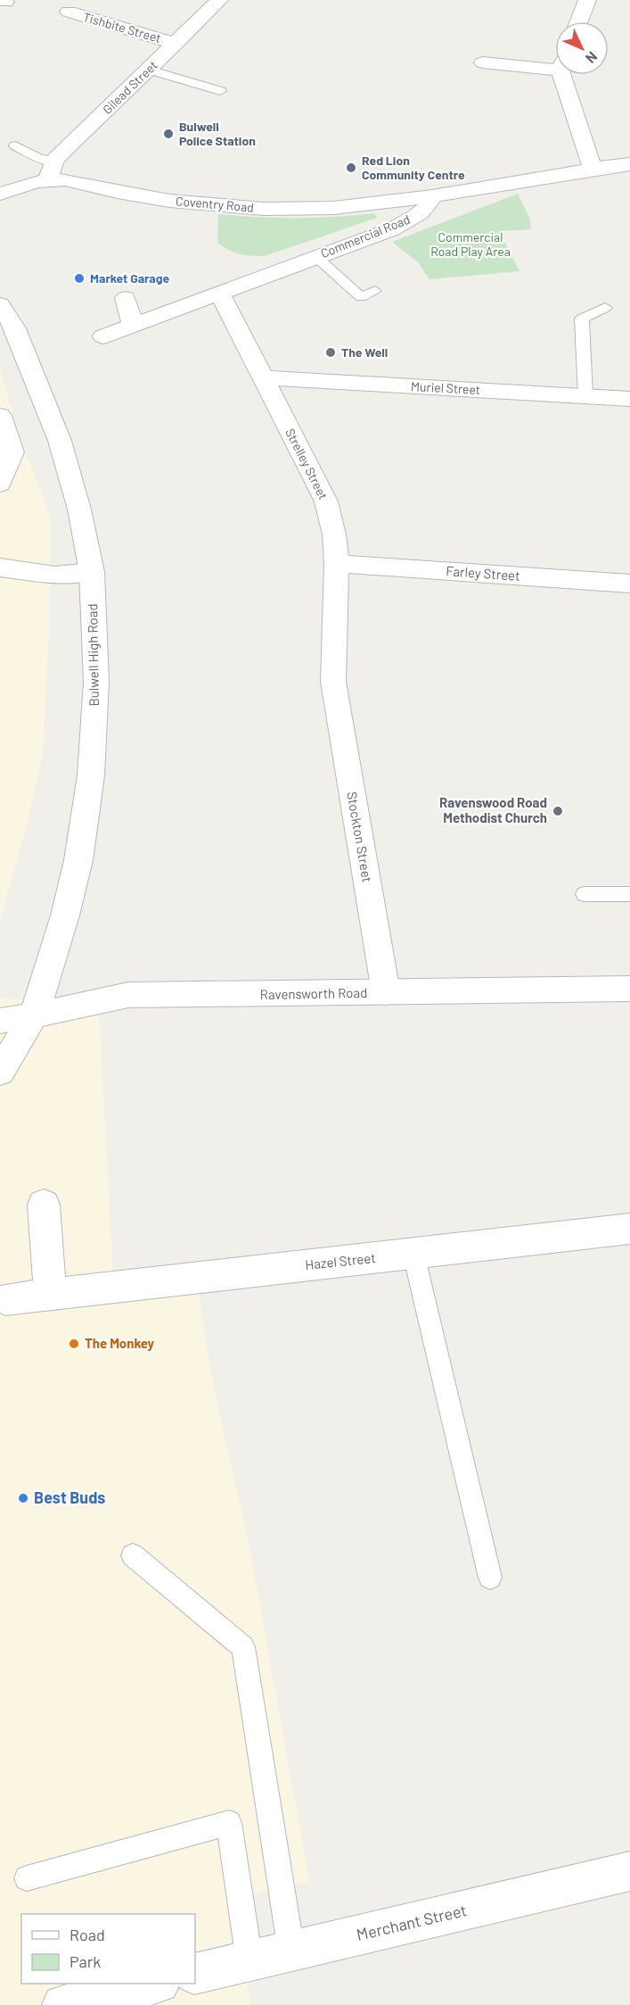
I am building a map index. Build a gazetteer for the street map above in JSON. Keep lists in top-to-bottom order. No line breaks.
{"streets":{"street":["Tishbite Street","Gilead Street","Coventry Road","Commercial Road","Muriel Street","Strelley Street","Farley Street","Bulwell High Road","Stockton Street","Ravensworth Road","Hazel Street","Merchant Street"]},"crossings":[["Tishbite Street","Gilead Street"],["Gilead Street","Coventry Road"],["Coventry Road","Commercial Road"],["Commercial Road","Strelley Street"],["Muriel Street","Strelley Street"],["Strelley Street","Farley Street"],["Strelley Street","Stockton Street"],["Bulwell High Road","Ravensworth Road"],["Stockton Street","Ravensworth Road"]],"parks":["Commercial Road Play Area"],"places":["Bulwell Police Station","Red Lion Community Centre","Market Garage","The Well","Ravenswood Road Methodist Church","The Monkey","Best Buds"],"legend":["Road","Park"],"north":"bottom right"}
